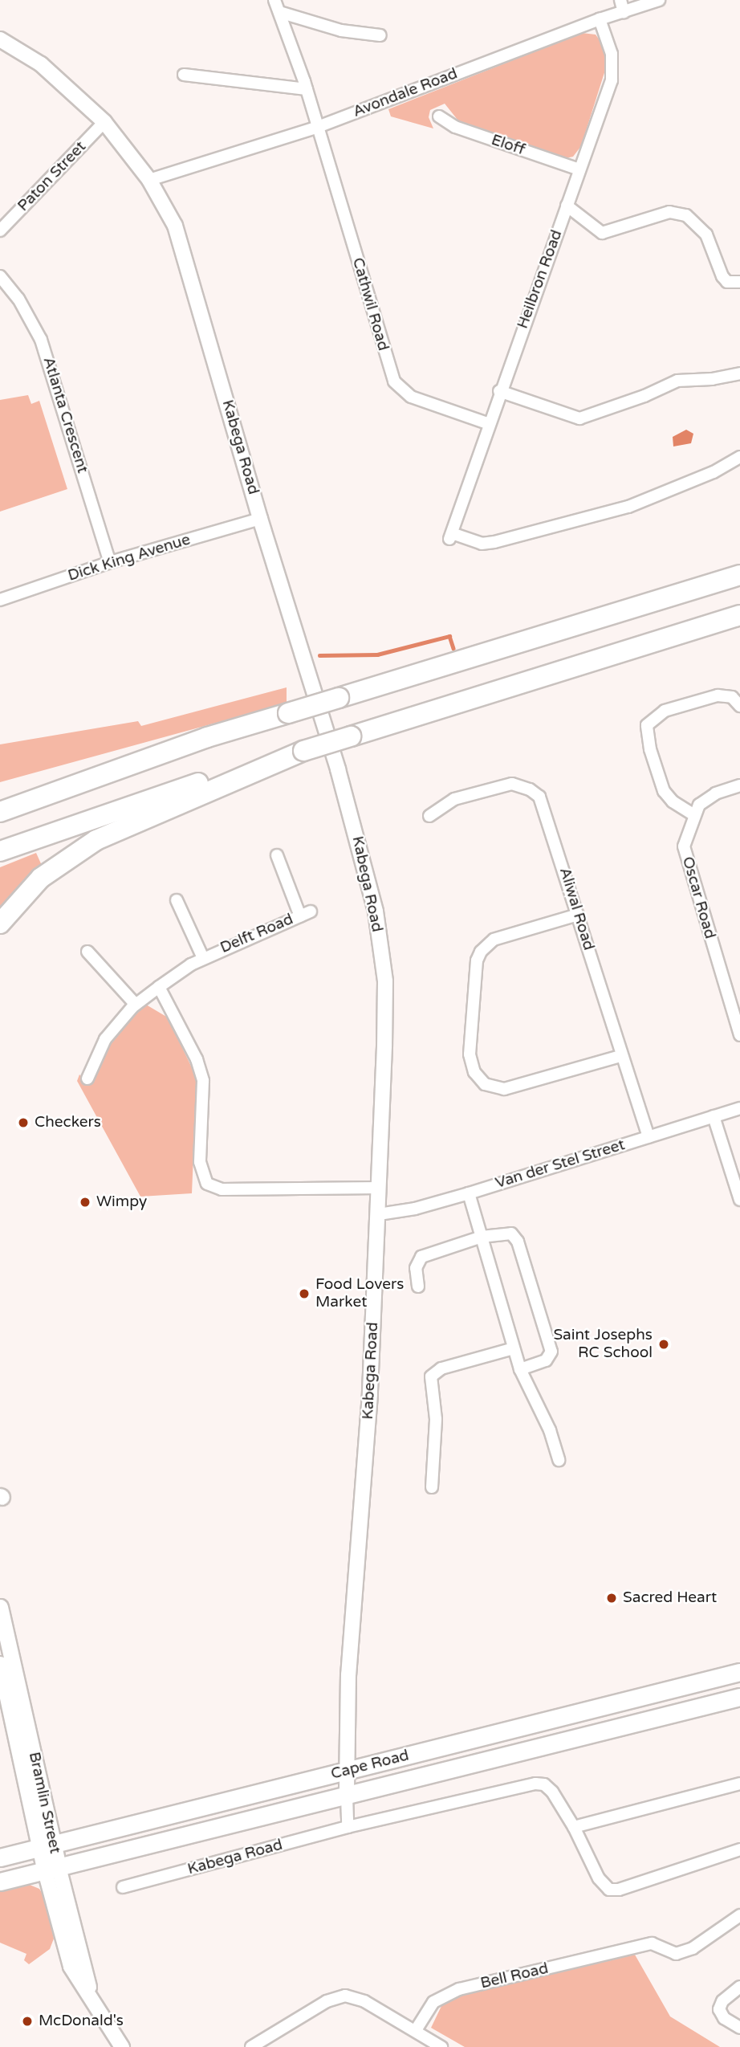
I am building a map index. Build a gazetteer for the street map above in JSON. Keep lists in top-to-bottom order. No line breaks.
{"streets":{"main road":["Cape Road","Bramlin Street"],"street":["Avondale Road","Eloff","Paton Street","Heilbron Road","Cathwil Road","Atlanta Crescent","Kabega Road","Dick King Avenue","Oscar Road","Aliwal Road","Delft Road","Van der Stel Street","Bell Road"]},"crossings":[["Avondale Road","Heilbron Road"],["Avondale Road","Cathwil Road"],["Avondale Road","Kabega Road"],["Eloff","Heilbron Road"],["Paton Street","Kabega Road"],["Heilbron Road","Cathwil Road"],["Atlanta Crescent","Dick King Avenue"],["Kabega Road","Dick King Avenue"],["Kabega Road","Van der Stel Street"],["Kabega Road","Cape Road"],["Aliwal Road","Van der Stel Street"],["Cape Road","Bramlin Street"]],"places":["Checkers","Wimpy","Food Lovers Market","Saint Josephs RC School","Sacred Heart","McDonald's"]}
